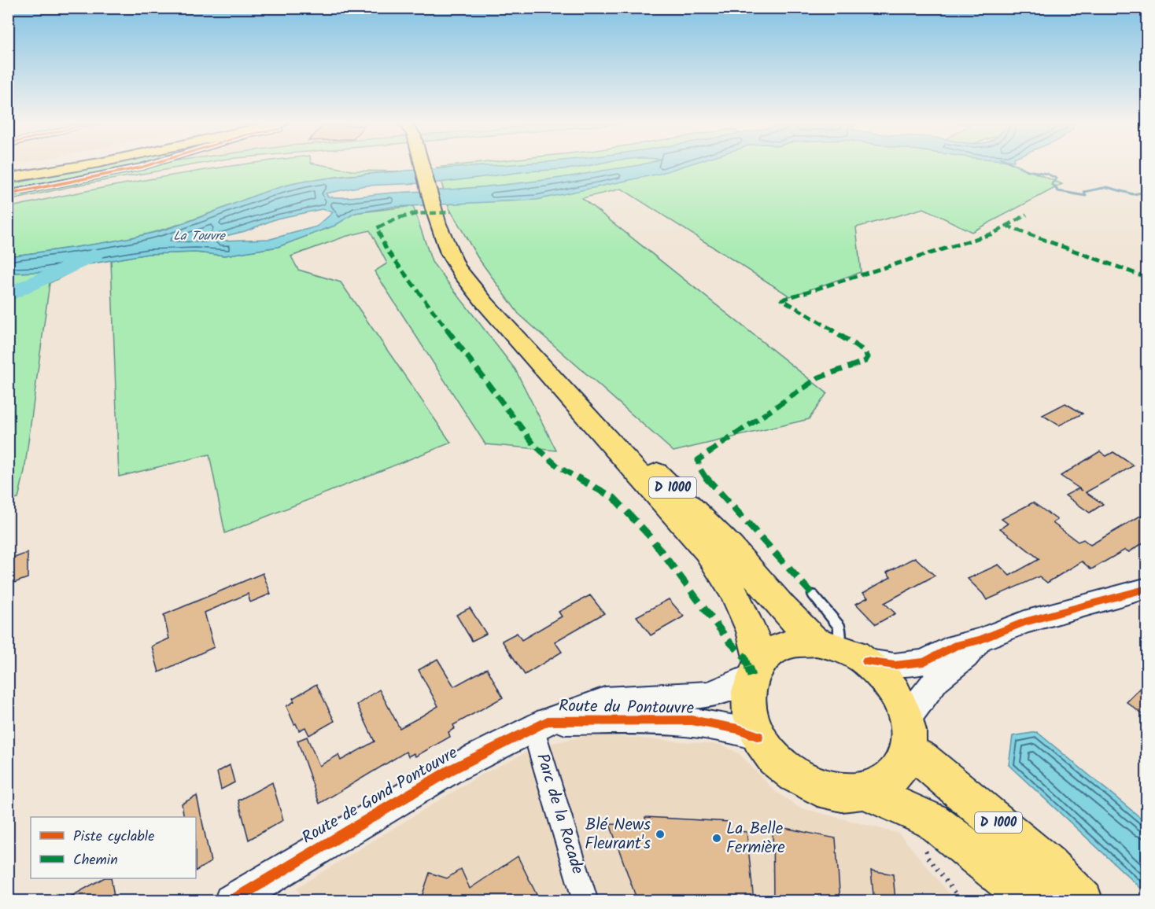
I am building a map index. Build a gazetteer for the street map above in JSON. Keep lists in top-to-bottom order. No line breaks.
{"streets":{"main road":["D 1000"],"street":["Route du Pontouvre","Route de Gond Pontouvre","Parc de la Rocade"]},"crossings":[["D 1000","Route du Pontouvre"],["Route du Pontouvre","Route de Gond Pontouvre"],["Route du Pontouvre","Parc de la Rocade"],["Route de Gond Pontouvre","Parc de la Rocade"]],"water":["La Touvre"],"places":["Blé News Fleurant's","La Belle Fermière"],"legend":["Piste cyclable","Chemin"]}
